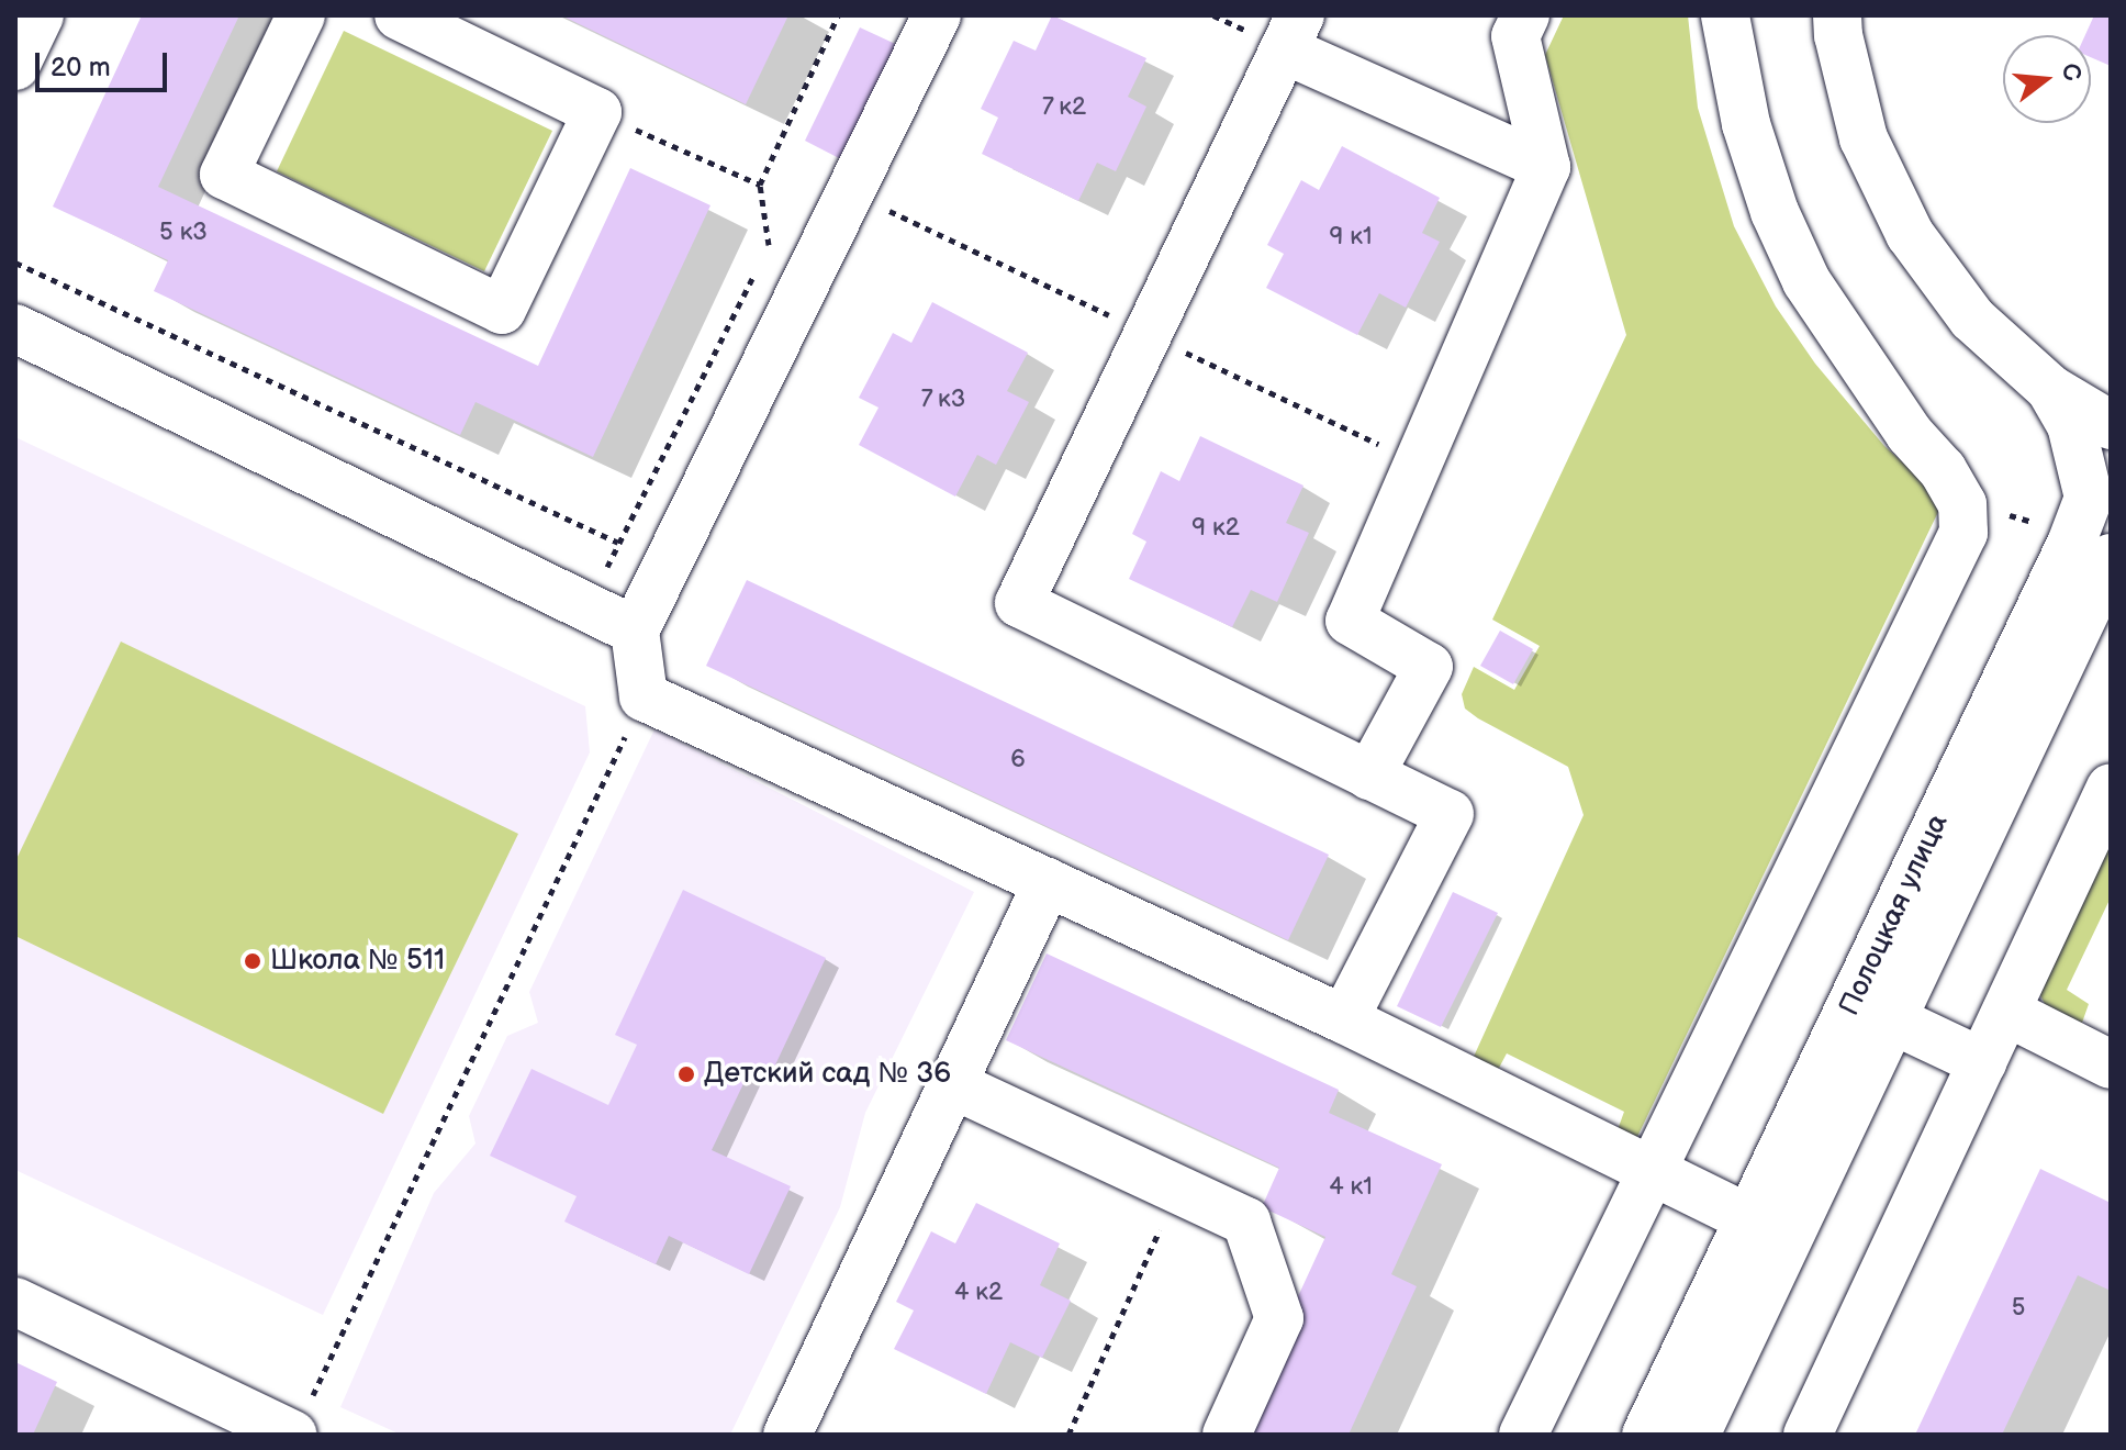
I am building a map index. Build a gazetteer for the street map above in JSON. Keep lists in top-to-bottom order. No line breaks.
{"streets":{"street":["Полоцкая улица"]},"places":["Школа № 511","Детский сад № 36"],"house_numbers":["7 к2","5 к3","9 к1","7 к3","9 к2","6","4 к1","4 к2","5"],"scale_bar":"20 m","north":"right"}
